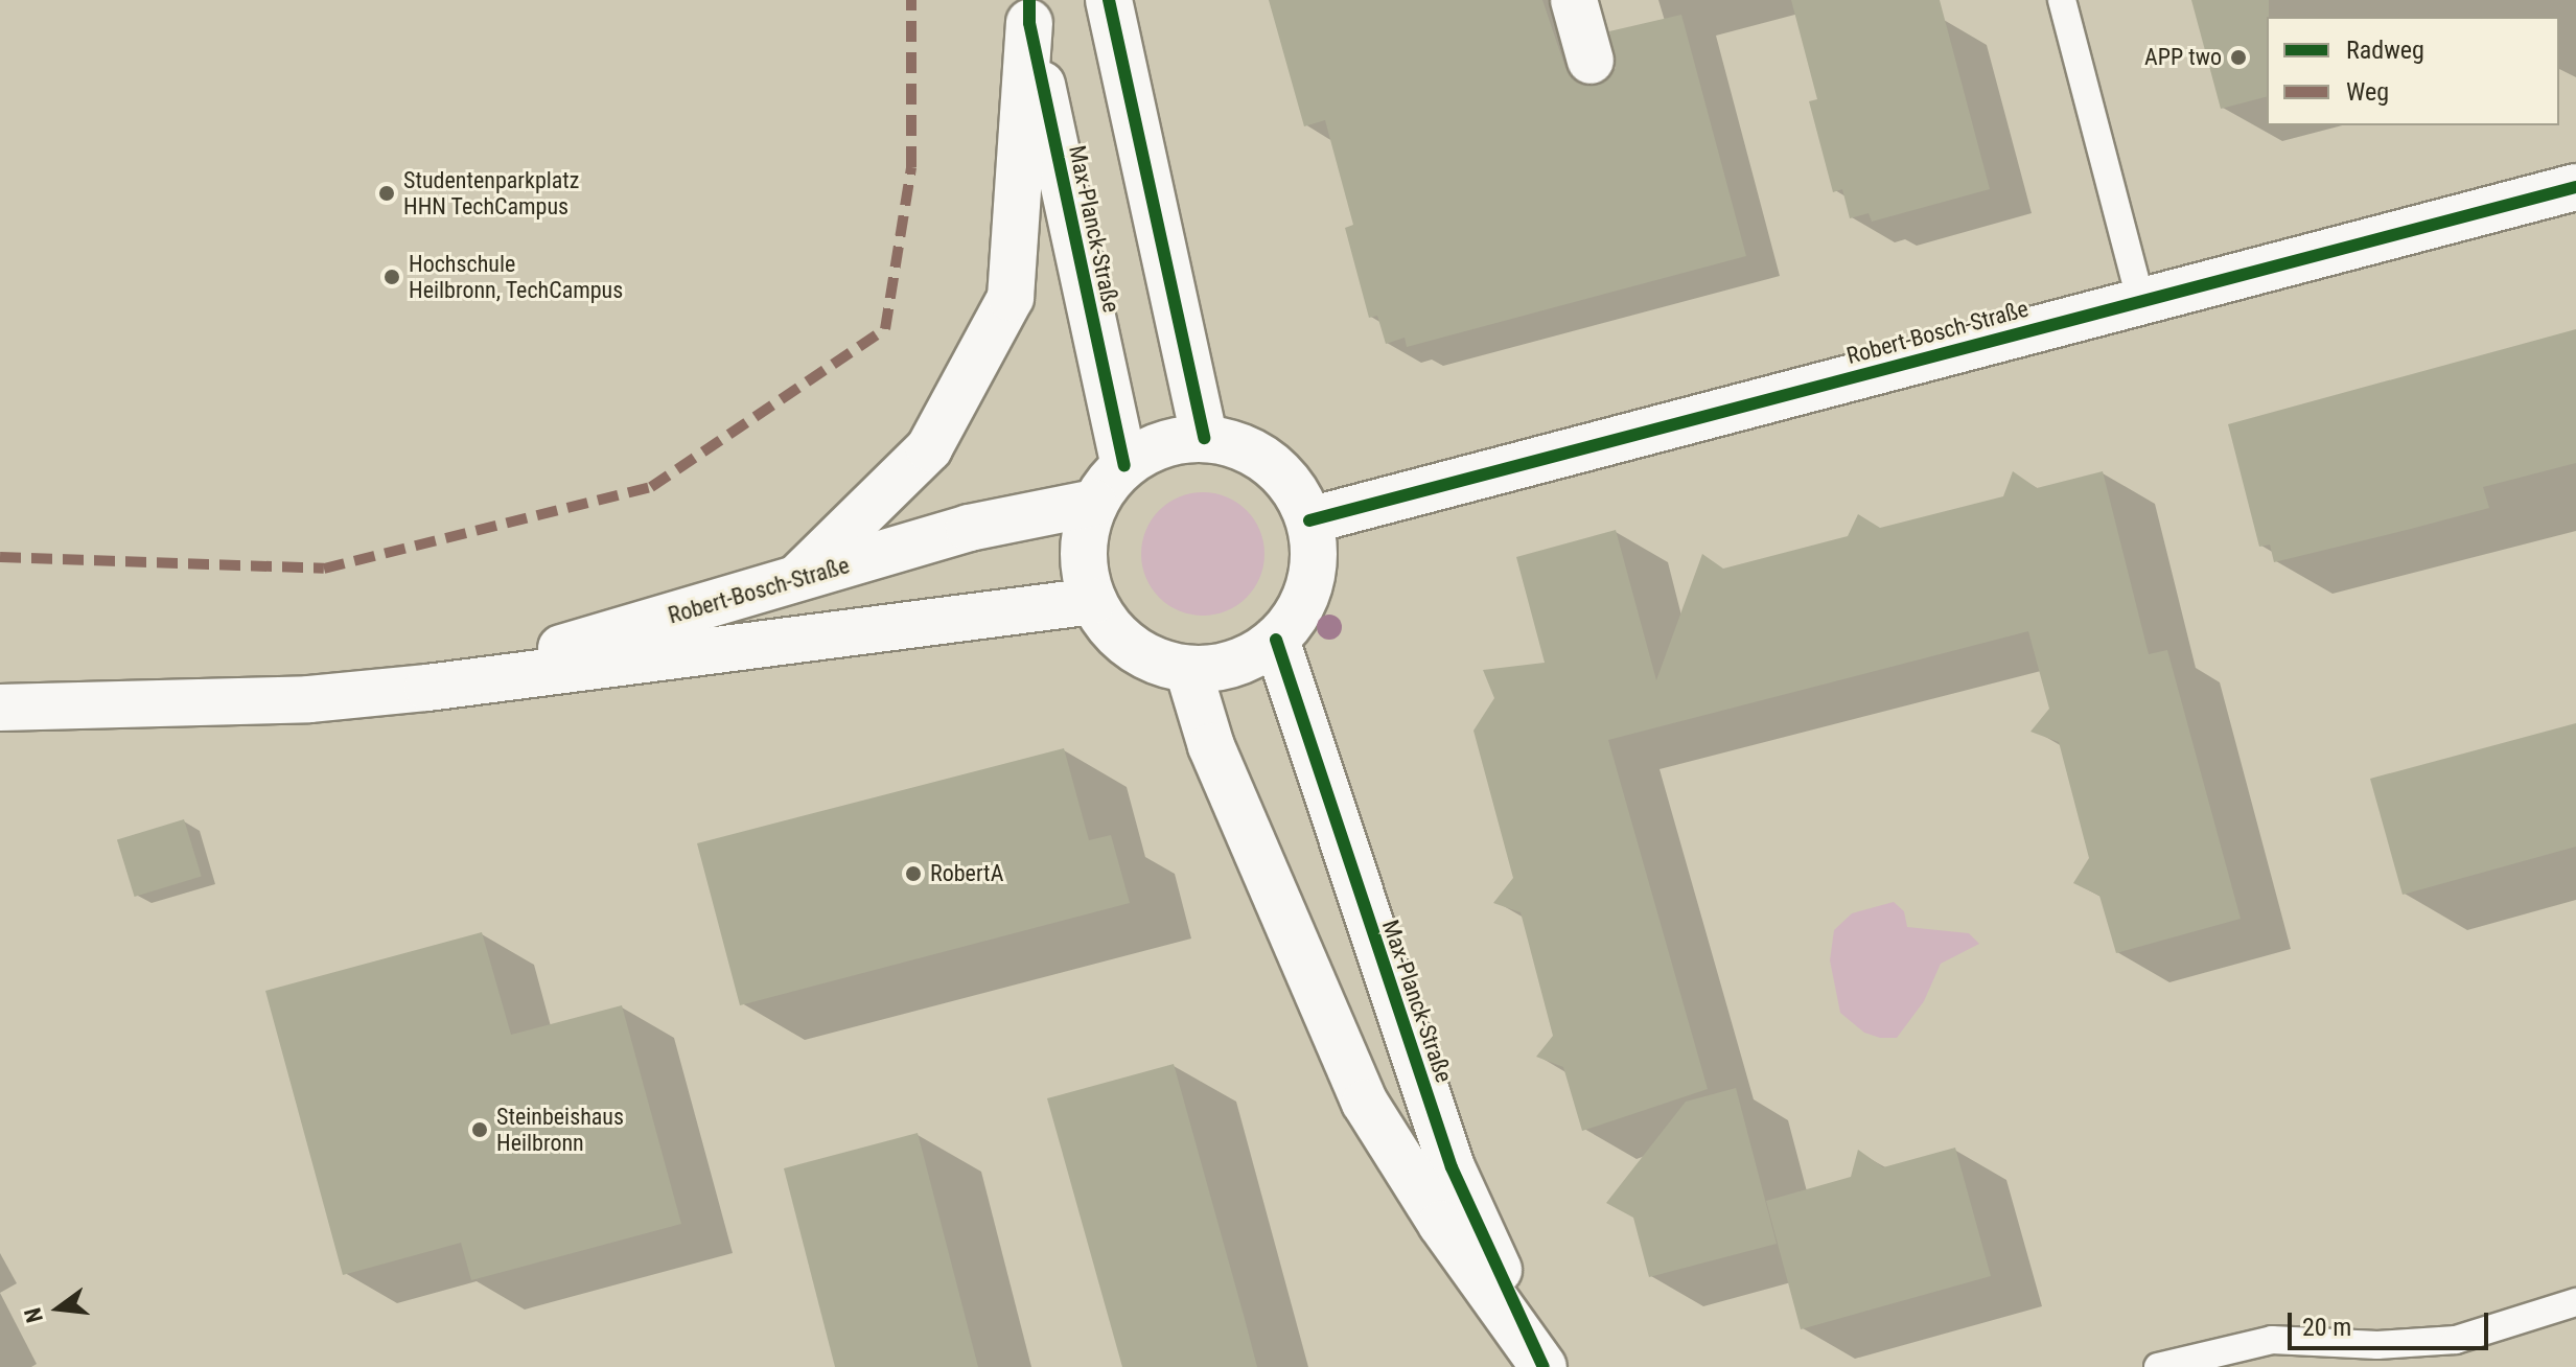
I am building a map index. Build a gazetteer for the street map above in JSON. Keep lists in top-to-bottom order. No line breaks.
{"streets":{"street":["Max-Planck-Straße","Robert-Bosch-Straße"]},"crossings":[["Max-Planck-Straße","Robert-Bosch-Straße"]],"places":["APP two","Studentenparkplatz HHN TechCampus","Hochschule Heilbronn, TechCampus","RobertA","Steinbeishaus Heilbronn"],"legend":["Radweg","Weg"],"scale_bar":"20 m","north":"left"}
